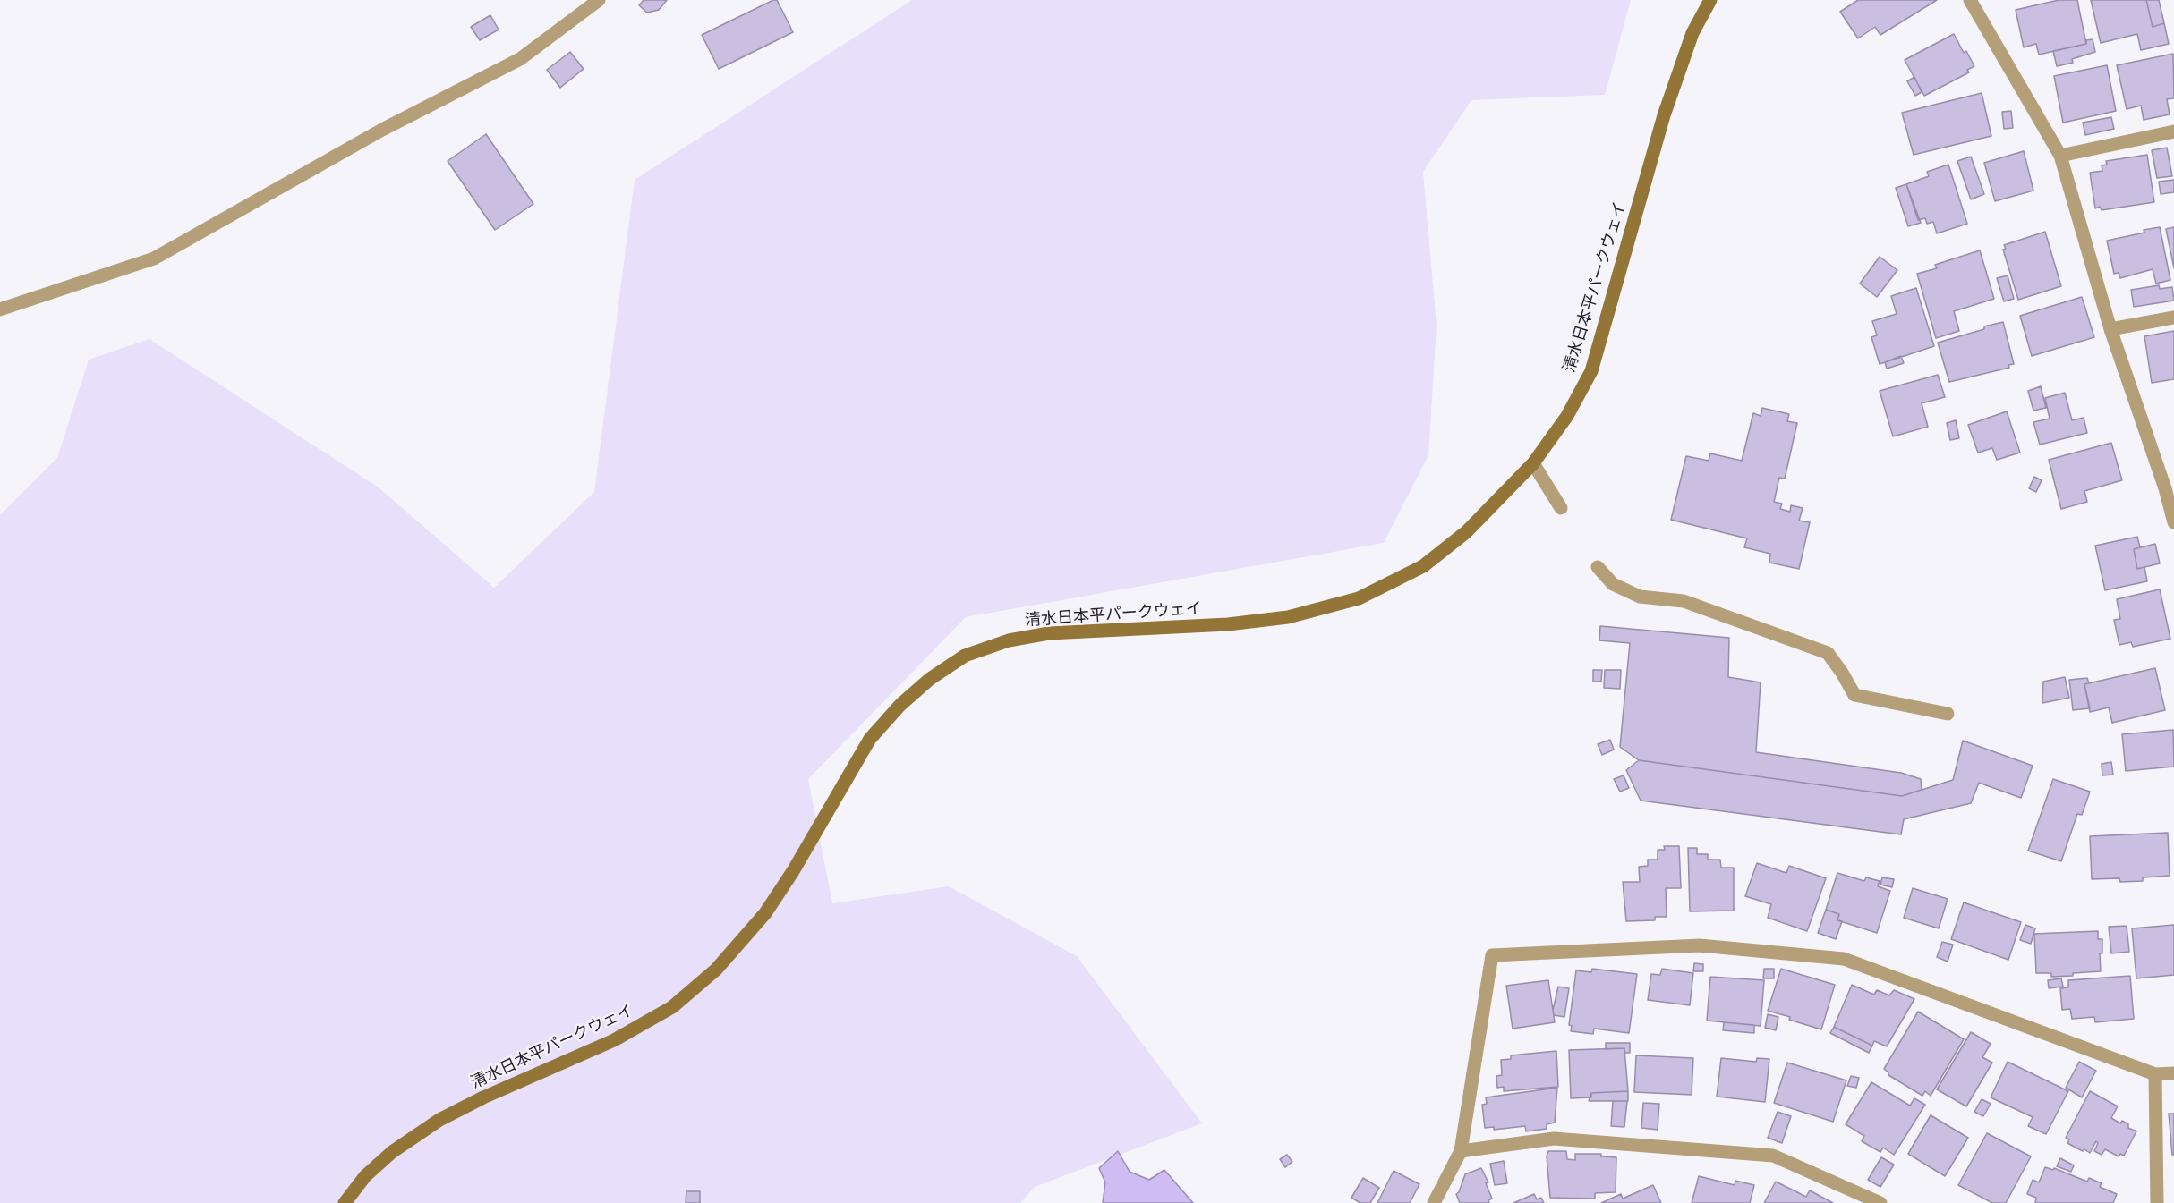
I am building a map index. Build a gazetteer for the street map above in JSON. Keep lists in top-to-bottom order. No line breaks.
{"streets":{"street":["清水日本平パークウェイ"]}}
